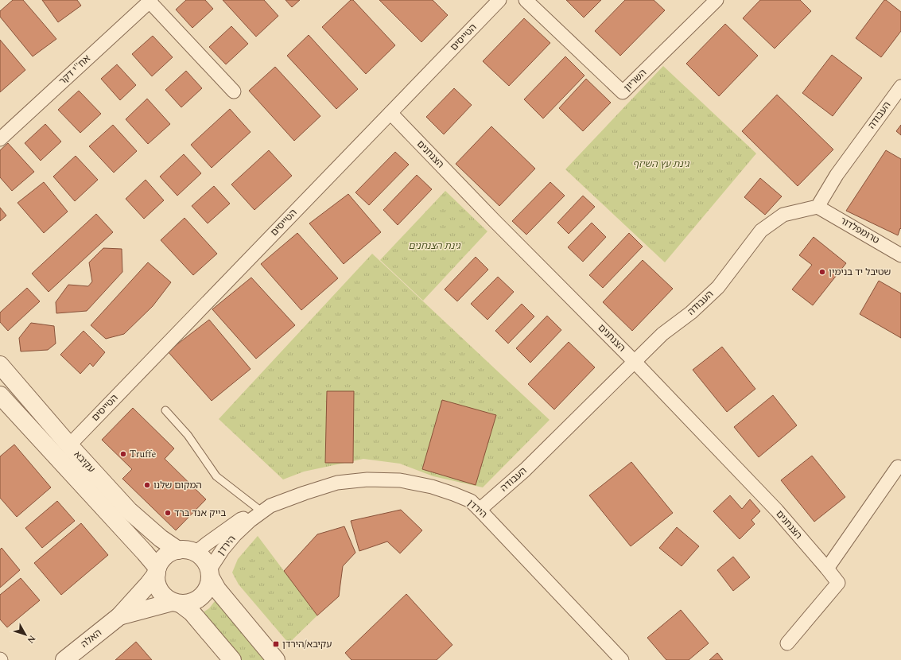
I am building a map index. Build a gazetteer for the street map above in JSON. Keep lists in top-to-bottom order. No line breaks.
{"streets":{"street":["הטייסים","אח''י דקר","השריון","העבודה","הצנחנים","טרומפלדור","עקיבא","הירדן","האלה"]},"crossings":[["הטייסים","הצנחנים"],["הטייסים","עקיבא"],["העבודה","הצנחנים"],["העבודה","טרומפלדור"],["העבודה","הירדן"],["עקיבא","הירדן"],["עקיבא","האלה"],["הירדן","האלה"]],"parks":["גינת עץ השיזף","גינת הצנחנים"],"places":{"other":["שטיבל יד בנימין","Truffe","המקום שלנו","בייק אנד ברד"],"transit":["עקיבא/הירדן"]},"north":"bottom right"}
